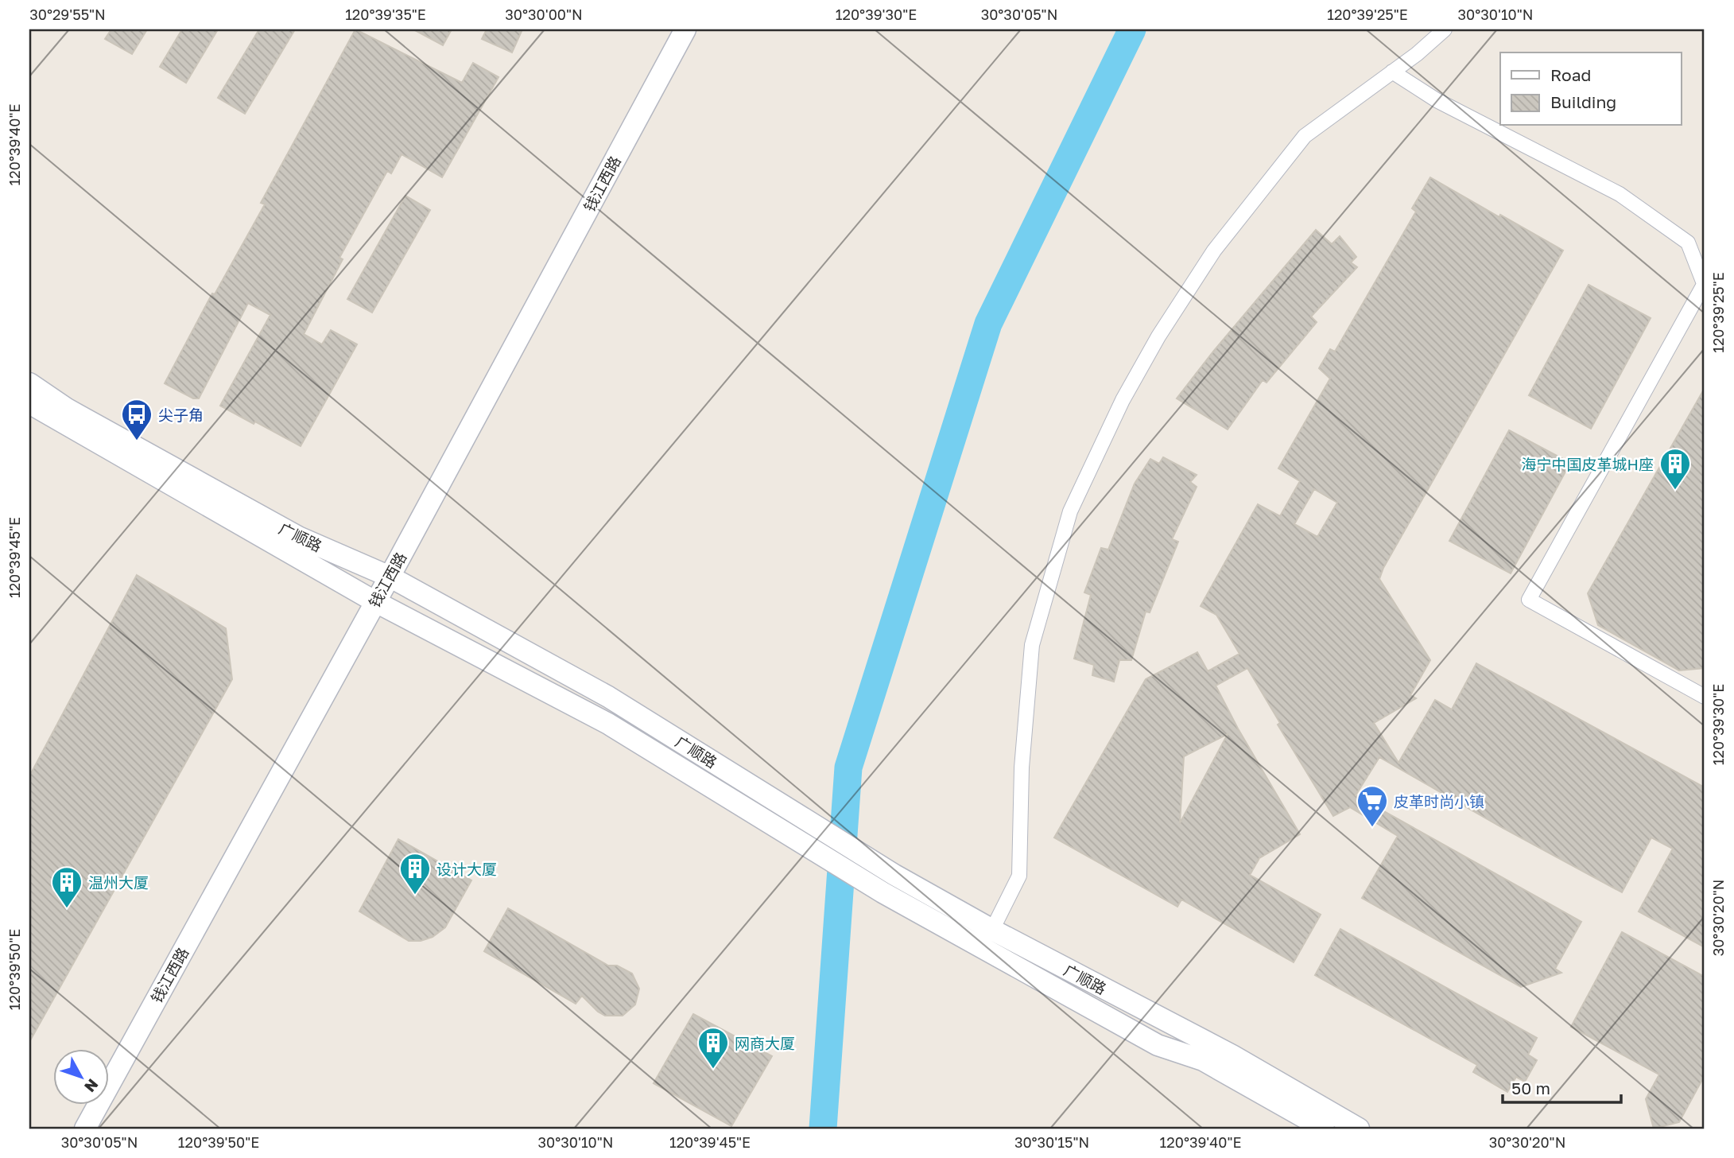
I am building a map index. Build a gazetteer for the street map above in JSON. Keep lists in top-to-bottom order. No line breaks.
{"streets":{"main road":["钱江西路","广顺路"]},"crossings":[["钱江西路","广顺路"]],"places":{"bus stop":["尖子角"],"building":["海宁中国皮革城H座","设计大厦","温州大厦","网商大厦"],"supermarket":["皮革时尚小镇"]},"legend":["Road","Building"],"scale_bar":"50 m","north":"bottom right","coordinates":["30°29'55\"N","120°39'35\"E","30°30'00\"N","120°39'30\"E","30°30'05\"N","120°39'25\"E","30°30'10\"N","120°39'40\"E","120°39'45\"E","30°30'20\"N","120°39'50\"E","30°30'15\"N"]}
